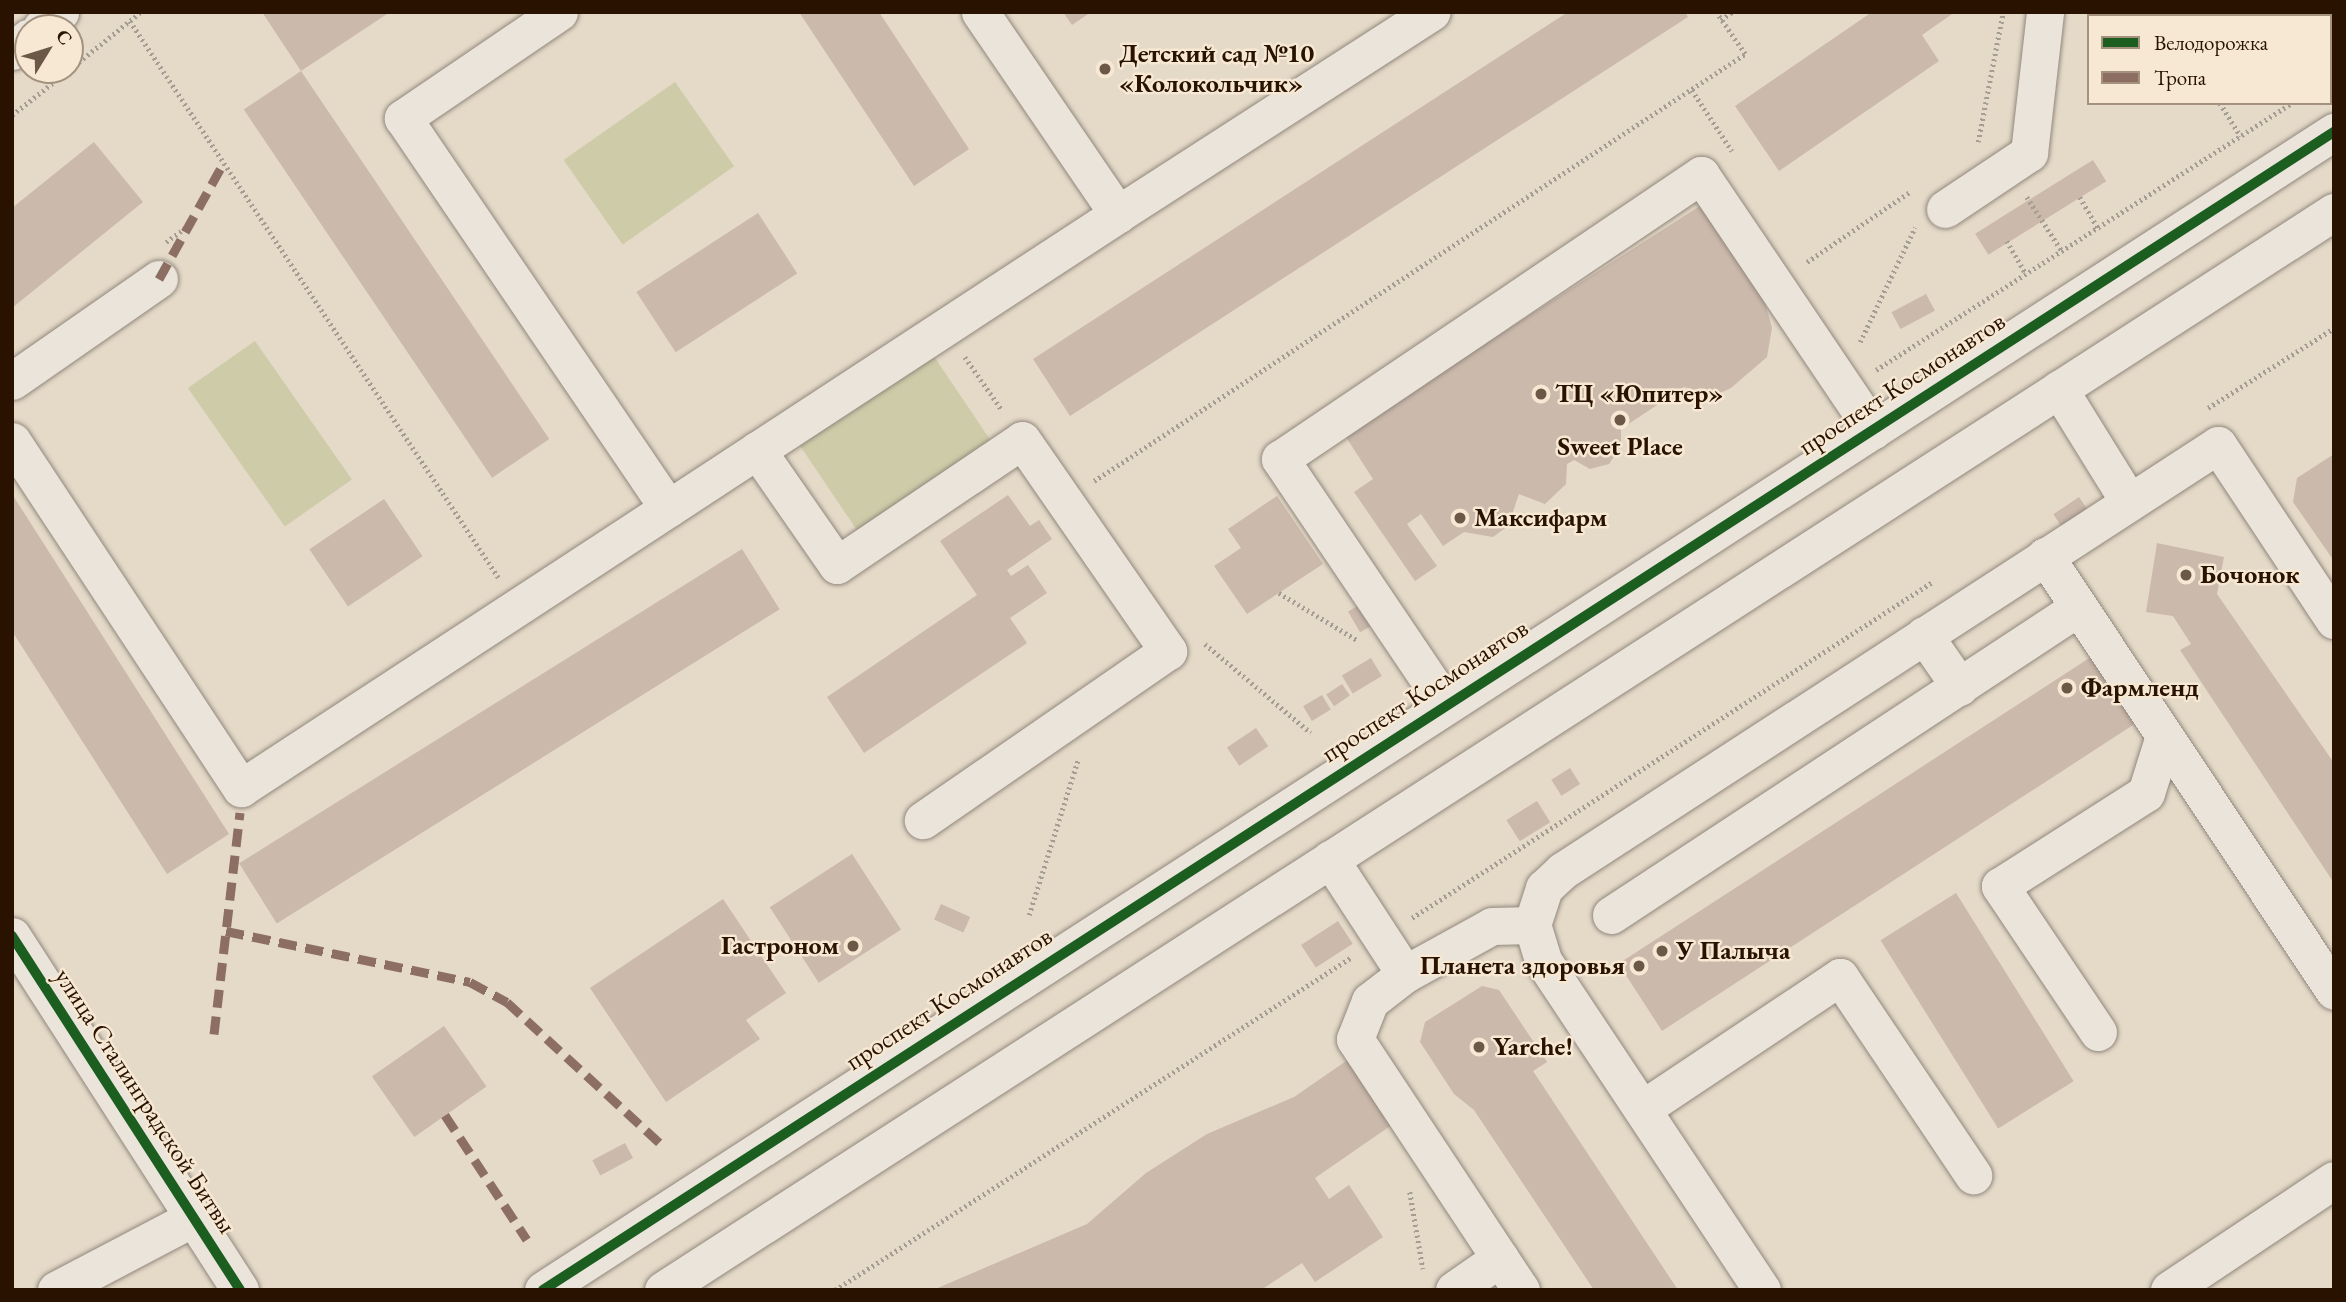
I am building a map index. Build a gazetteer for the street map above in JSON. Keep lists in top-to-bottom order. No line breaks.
{"streets":{"street":["проспект Космонавтов","улица Сталинградской Битвы"]},"places":["Детский сад №10 «Колокольчик»","ТЦ «Юпитер»","Sweet Place","Максифарм","Бочонок","Фармленд","Гастроном","У Палыча","Планета здоровья","Yarche!"],"legend":["Велодорожка","Тропа"],"north":"top right"}
